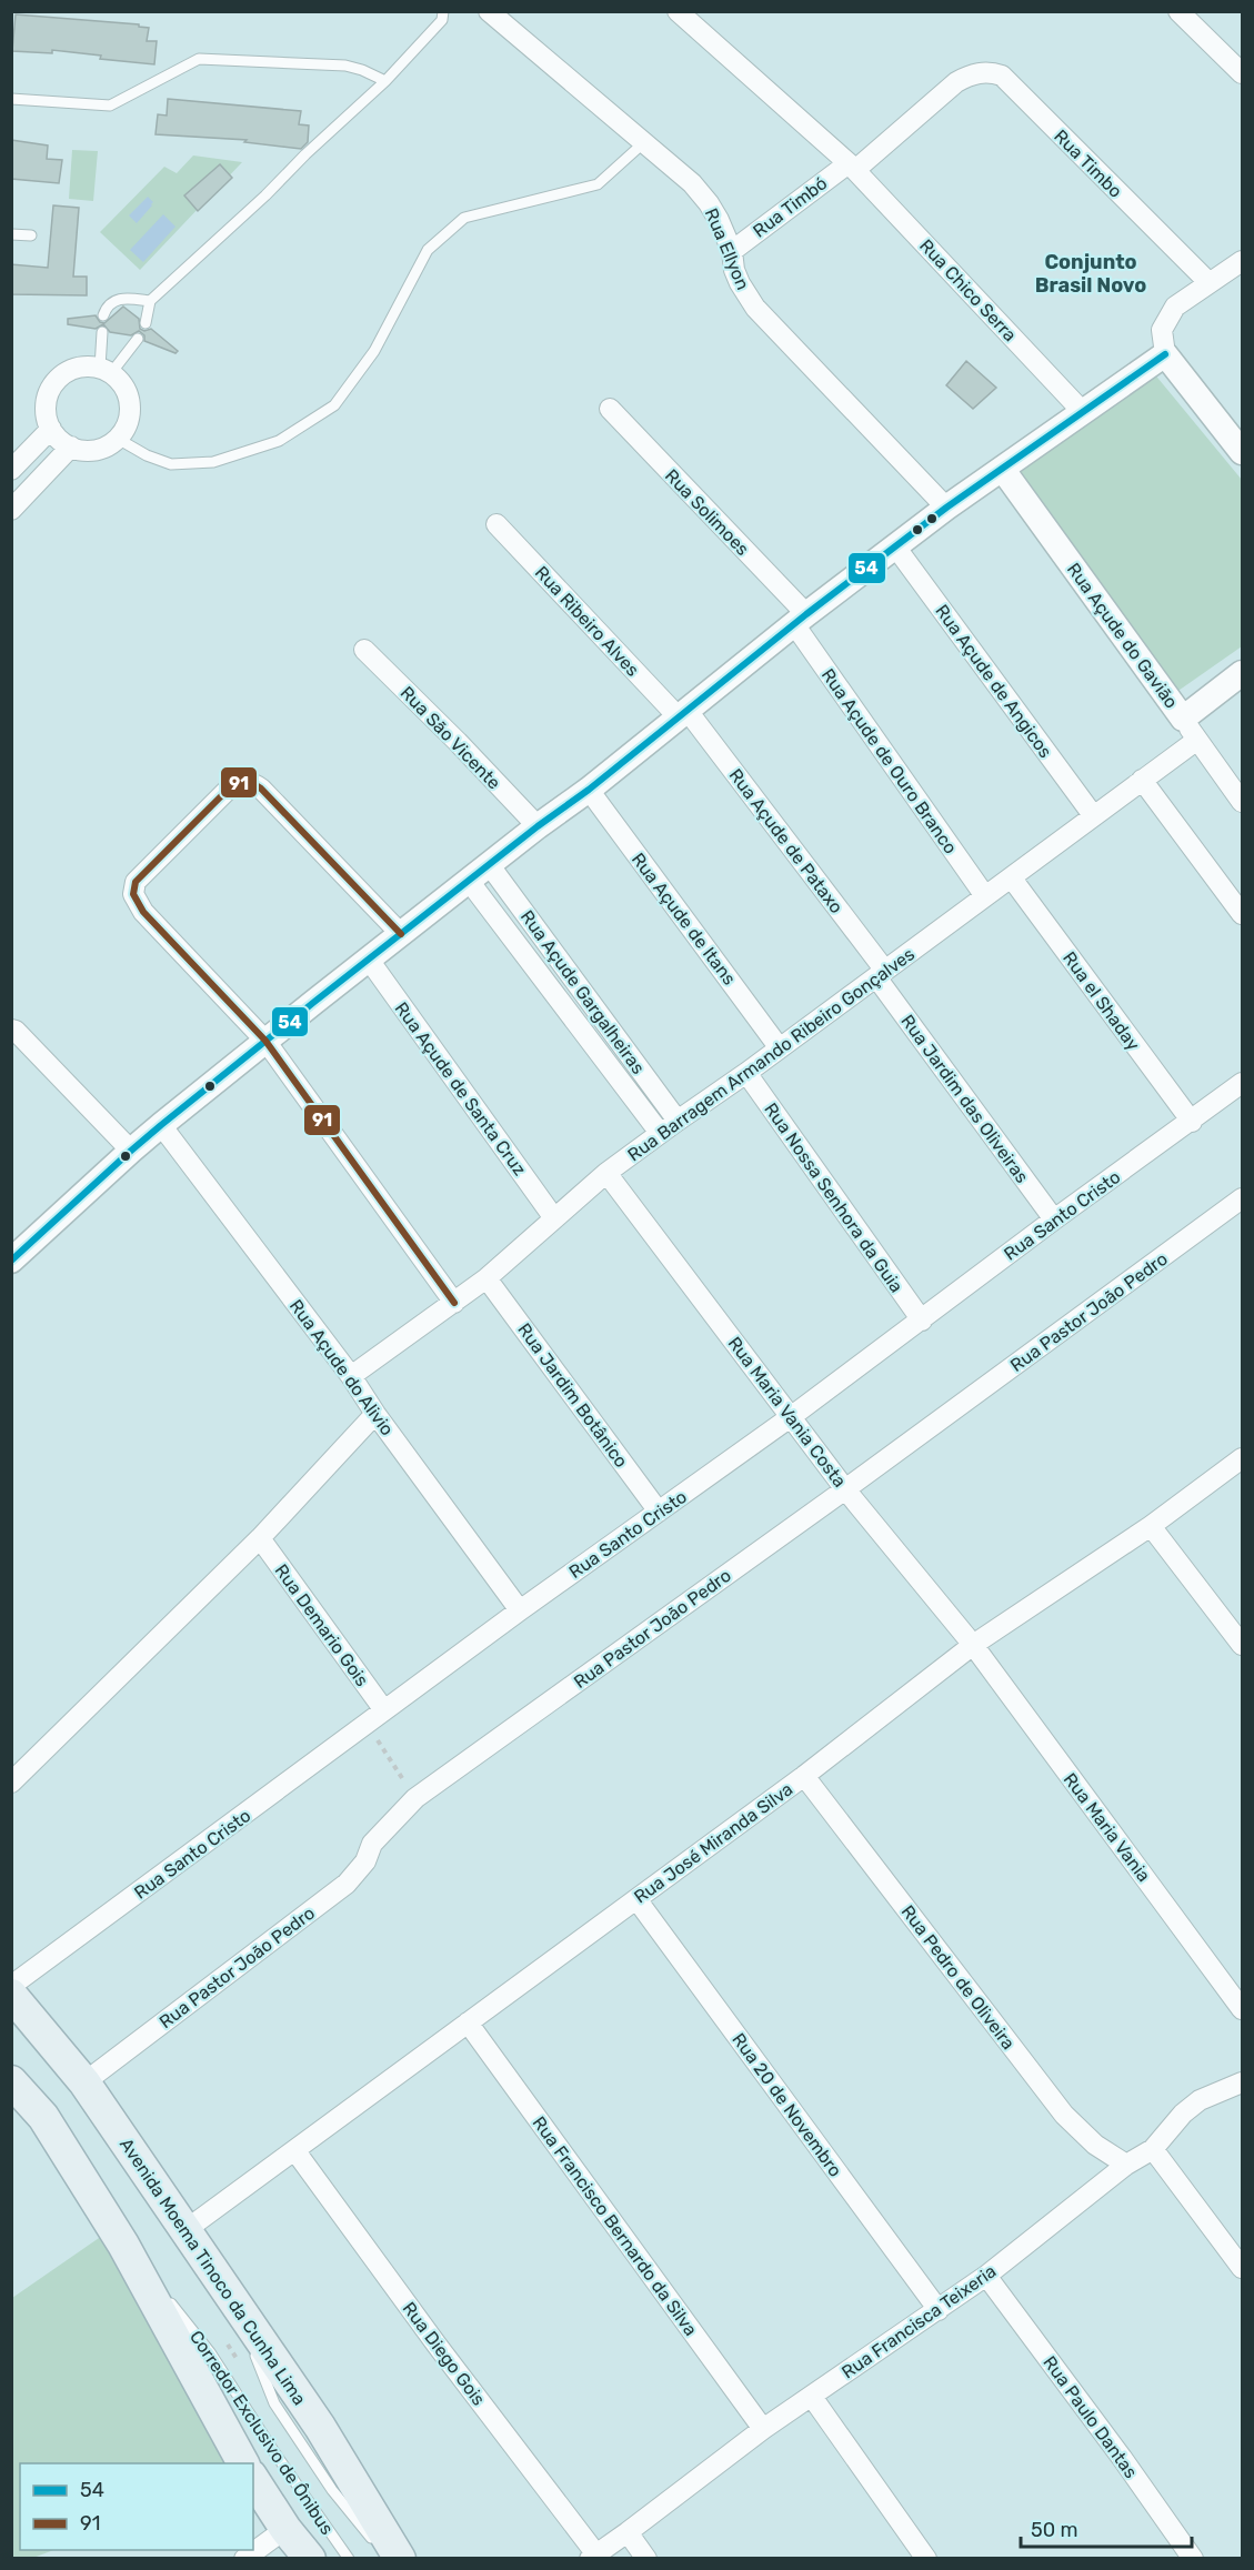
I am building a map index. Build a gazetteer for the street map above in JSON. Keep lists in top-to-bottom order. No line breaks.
{"streets":{"main road":["Avenida Moema Tinoco da Cunha Lima"],"street":["Rua Timbo","Rua Timbó","Rua Ellyon","Rua Chico Serra","Rua Solimoes","Rua Ribeiro Alves","Rua Açude do Gavião","Rua Açude de Angicos","Rua São Vicente","Rua Açude de Ouro Branco","Rua Açude de Pataxo","Rua Açude de Itans","Rua Açude Gargalheiras","Rua el Shaday","Rua Barragem Armando Ribeiro Gonçalves","Rua Açude de Santa Cruz","Rua Jardim das Oliveiras","Rua Nossa Senhora da Guia","Rua Santo Cristo","Rua Pastor João Pedro","Rua Açude do Alivio","Rua Jardim Botânico","Rua Maria Vania Costa","Rua Demario Gois","Rua Maria Vania","Rua José Miranda Silva","Rua Pedro de Oliveira","Rua 20 de Novembro","Rua Francisco Bernardo da Silva","Rua Francisca Teixeria","Rua Diego Gois","Rua Paulo Dantas"],"lane":["Corredor Exclusivo de Ônibus"]},"crossings":[["Rua Timbo","Rua Timbó"],["Rua Timbó","Rua Ellyon"],["Rua Timbó","Rua Chico Serra"],["Rua Solimoes","Rua Açude de Ouro Branco"],["Rua Ribeiro Alves","Rua Açude de Pataxo"],["Rua Açude do Gavião","Rua Barragem Armando Ribeiro Gonçalves"],["Rua Açude de Angicos","Rua Barragem Armando Ribeiro Gonçalves"],["Rua Açude de Ouro Branco","Rua Barragem Armando Ribeiro Gonçalves"],["Rua Açude de Pataxo","Rua Barragem Armando Ribeiro Gonçalves"],["Rua Açude de Pataxo","Rua Jardim das Oliveiras"],["Rua Açude de Itans","Rua Barragem Armando Ribeiro Gonçalves"],["Rua Açude Gargalheiras","Rua Barragem Armando Ribeiro Gonçalves"],["Rua el Shaday","Rua Barragem Armando Ribeiro Gonçalves"],["Rua el Shaday","Rua Santo Cristo"],["Rua Barragem Armando Ribeiro Gonçalves","Rua Açude de Santa Cruz"],["Rua Barragem Armando Ribeiro Gonçalves","Rua Jardim das Oliveiras"],["Rua Barragem Armando Ribeiro Gonçalves","Rua Nossa Senhora da Guia"],["Rua Barragem Armando Ribeiro Gonçalves","Rua Açude do Alivio"],["Rua Barragem Armando Ribeiro Gonçalves","Rua Jardim Botânico"],["Rua Barragem Armando Ribeiro Gonçalves","Rua Maria Vania Costa"],["Rua Jardim das Oliveiras","Rua Santo Cristo"],["Rua Nossa Senhora da Guia","Rua Santo Cristo"],["Rua Santo Cristo","Rua Açude do Alivio"],["Rua Santo Cristo","Rua Jardim Botânico"],["Rua Santo Cristo","Rua Maria Vania Costa"],["Rua Santo Cristo","Rua Demario Gois"],["Rua Pastor João Pedro","Rua Maria Vania Costa"],["Rua Pastor João Pedro","Avenida Moema Tinoco da Cunha Lima"],["Rua Maria Vania Costa","Rua Maria Vania"],["Rua Maria Vania Costa","Rua José Miranda Silva"],["Rua Maria Vania","Rua José Miranda Silva"],["Rua José Miranda Silva","Rua Pedro de Oliveira"],["Rua José Miranda Silva","Rua 20 de Novembro"],["Rua José Miranda Silva","Rua Francisco Bernardo da Silva"],["Rua José Miranda Silva","Avenida Moema Tinoco da Cunha Lima"],["Rua José Miranda Silva","Rua Diego Gois"],["Rua Pedro de Oliveira","Rua Francisca Teixeria"],["Rua 20 de Novembro","Rua Francisca Teixeria"],["Rua Francisco Bernardo da Silva","Rua Francisca Teixeria"],["Rua Francisca Teixeria","Rua Diego Gois"],["Rua Francisca Teixeria","Rua Paulo Dantas"]],"districts":["Conjunto Brasil Novo"],"lines":["transit line 54","transit line 91"],"legend":["54","91"],"scale_bar":"50 m"}
